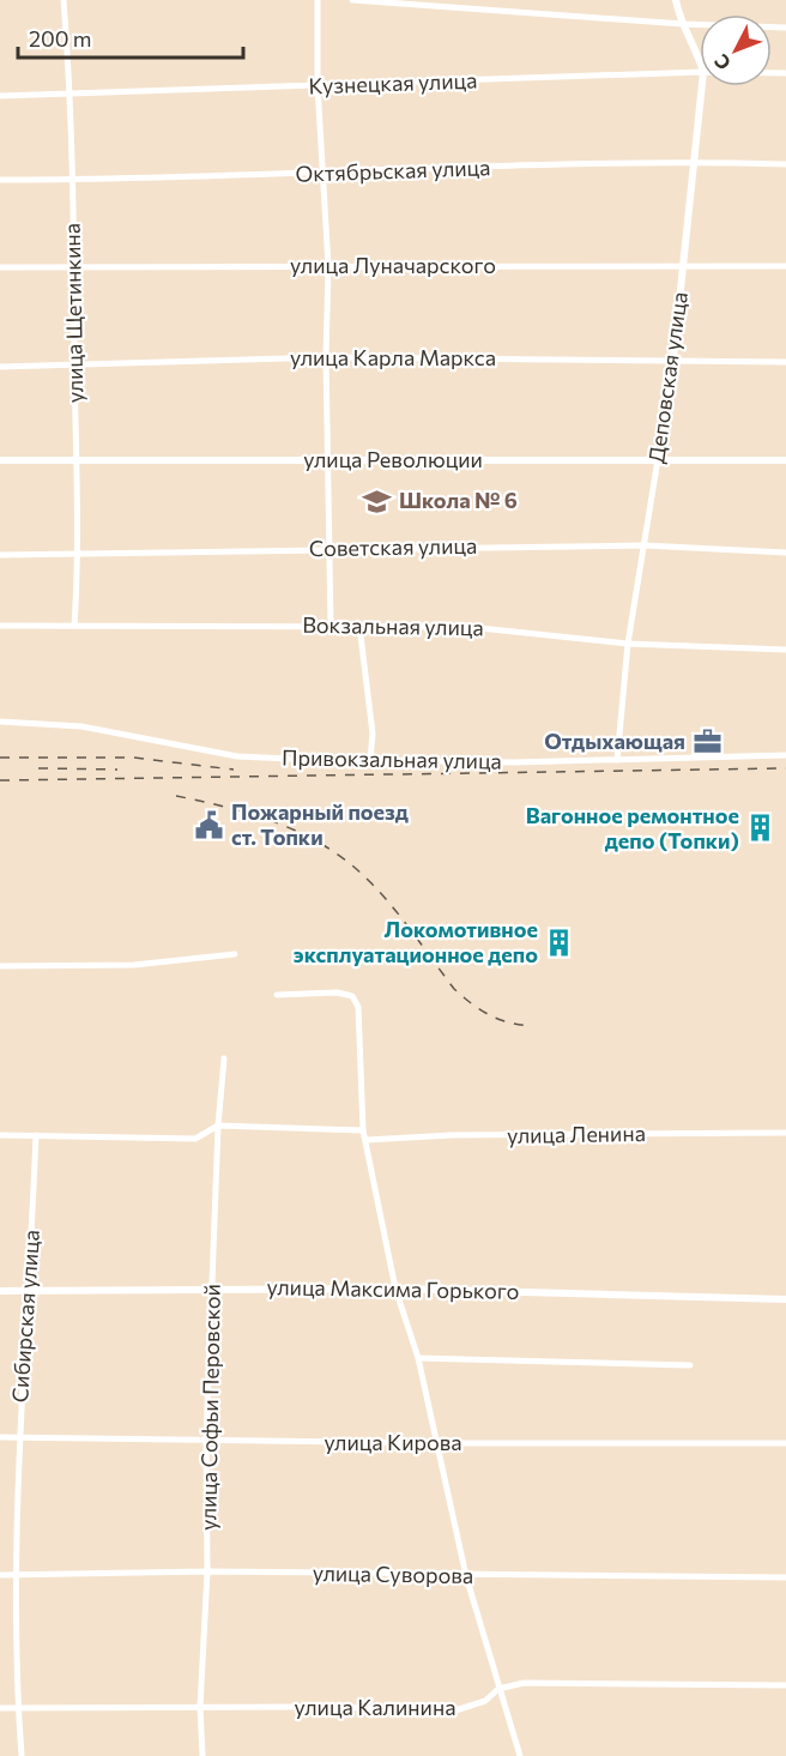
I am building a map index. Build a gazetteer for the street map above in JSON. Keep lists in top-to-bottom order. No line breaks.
{"streets":{"street":["Кузнецкая улица","Октябрьская улица","улица Луначарского","улица Щетинкина","улица Карла Маркса","Деповская улица","улица Революции","Советская улица","Вокзальная улица","Привокзальная улица","улица Ленина","улица Максима Горького","Сибирская улица","улица Софьи Перовской","улица Кирова","улица Суворова","улица Калинина"]},"crossings":[["Кузнецкая улица","улица Щетинкина"],["Октябрьская улица","улица Щетинкина"],["Октябрьская улица","Деповская улица"],["улица Луначарского","улица Щетинкина"],["улица Луначарского","Деповская улица"],["улица Щетинкина","улица Карла Маркса"],["улица Щетинкина","улица Революции"],["улица Щетинкина","Советская улица"],["улица Щетинкина","Вокзальная улица"],["улица Карла Маркса","Деповская улица"],["Деповская улица","улица Революции"],["Деповская улица","Советская улица"],["Деповская улица","Вокзальная улица"],["Деповская улица","Привокзальная улица"],["улица Максима Горького","Сибирская улица"],["улица Максима Горького","улица Софьи Перовской"],["Сибирская улица","улица Кирова"],["Сибирская улица","улица Суворова"],["Сибирская улица","улица Калинина"],["улица Софьи Перовской","улица Кирова"],["улица Софьи Перовской","улица Суворова"],["улица Софьи Перовской","улица Калинина"]],"places":{"school or university":["Школа № 6"],"office":["Отдыхающая"],"public building":["Пожарный поезд ст. Топки"],"building":["Вагонное ремонтное депо (Топки)","Локомотивное эксплуатационное депо"]},"scale_bar":"200 m","north":"bottom left"}
